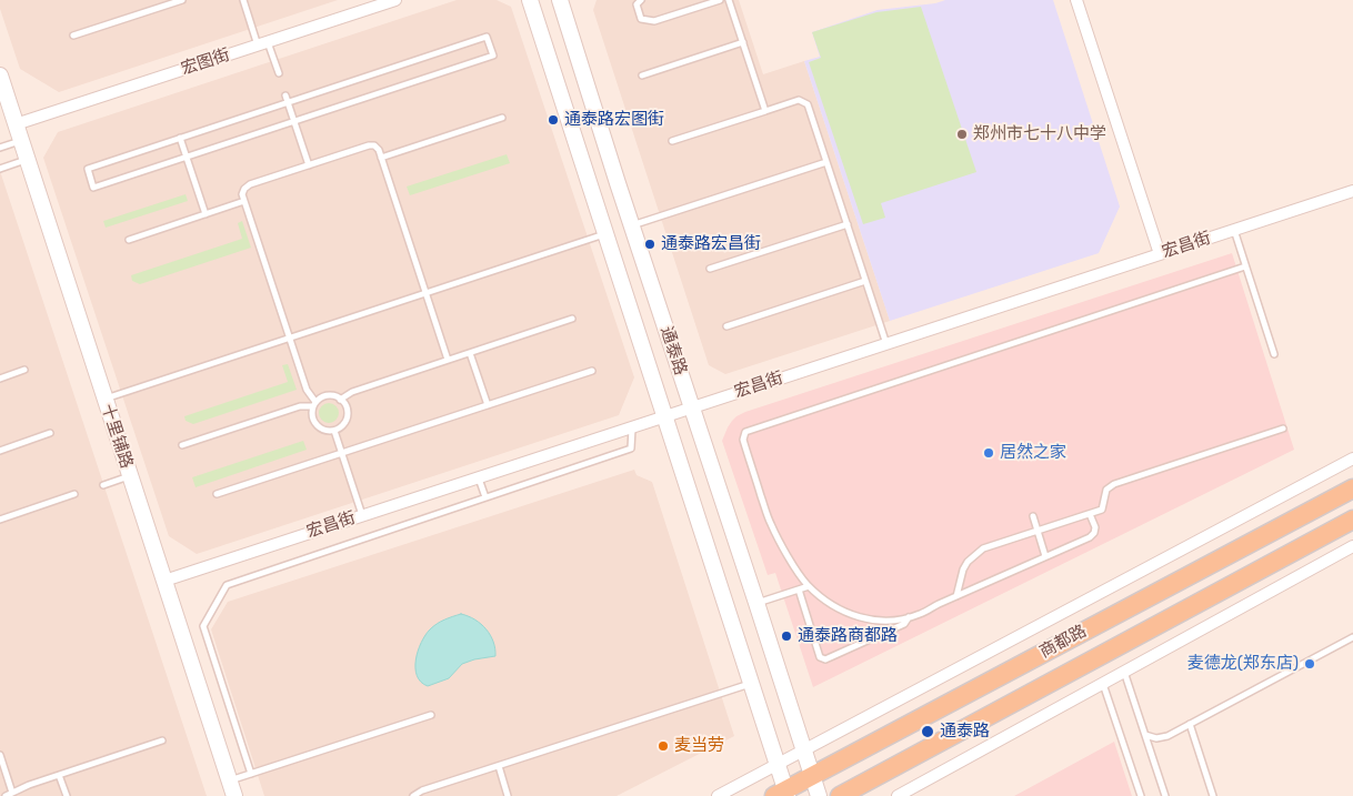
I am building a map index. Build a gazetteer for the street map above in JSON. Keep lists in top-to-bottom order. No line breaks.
{"streets":{"main road":["商都路"],"street":["宏图街","宏昌街","通泰路","十里铺路"]},"crossings":[["宏图街","十里铺路"],["宏昌街","通泰路"],["宏昌街","十里铺路"],["通泰路","商都路"]],"places":["通泰路宏图街","郑州市七十八中学","通泰路宏昌街","居然之家","通泰路商都路","麦德龙(郑东店)","通泰路","麦当劳"]}
